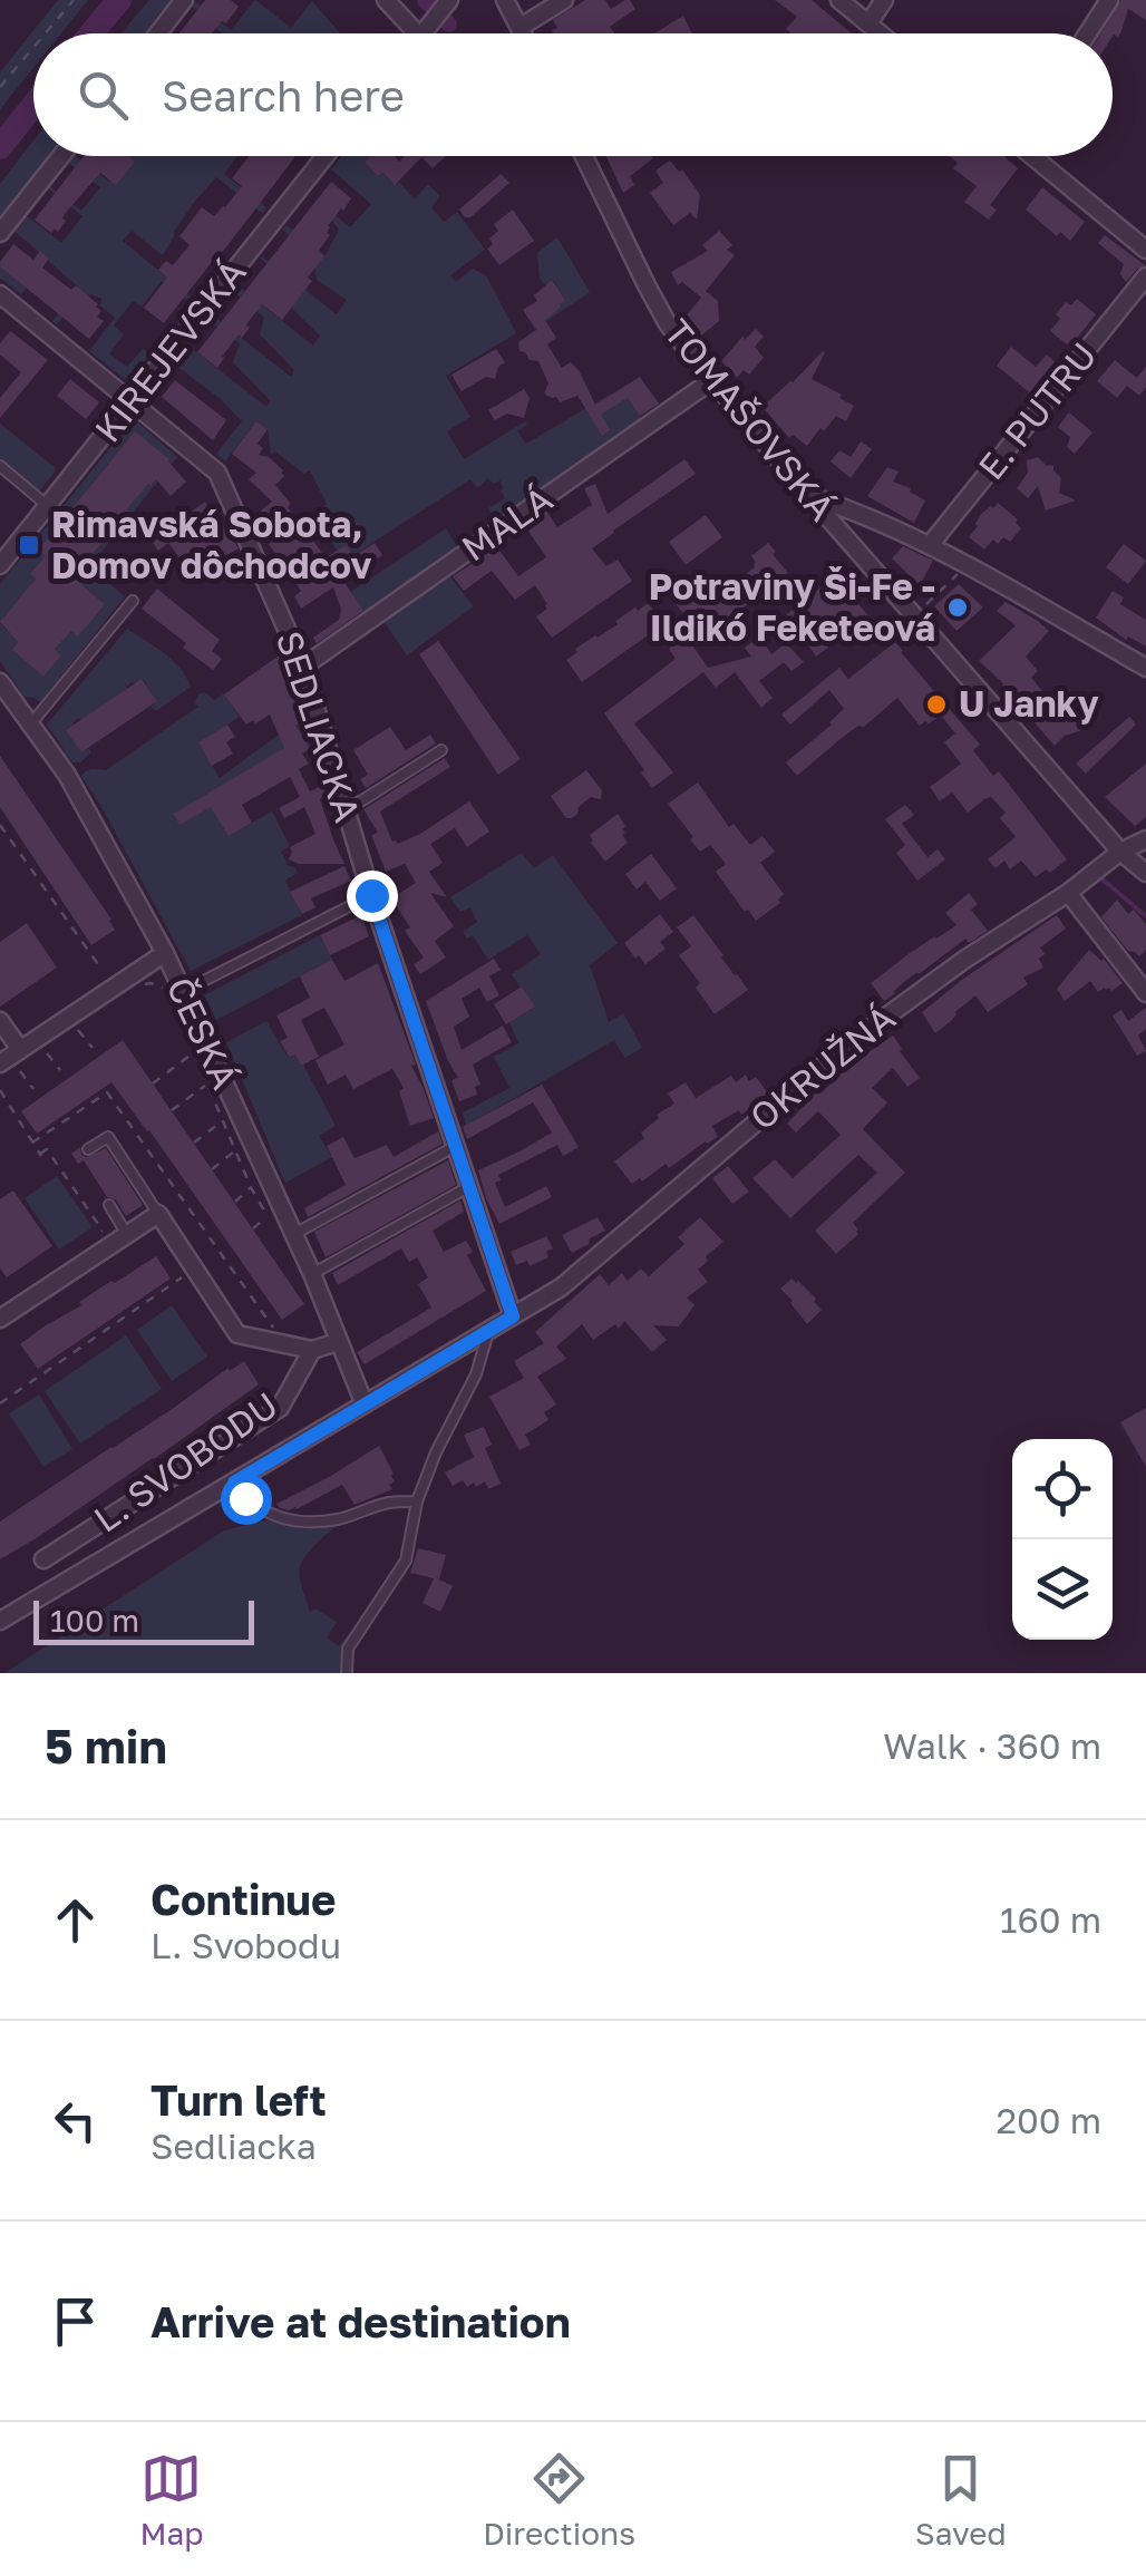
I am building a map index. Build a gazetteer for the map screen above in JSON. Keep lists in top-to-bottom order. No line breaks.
{"streets":{"street":["KIREJEVSKÁ","E. PUTRU","TOMAŠOVSKÁ","MALÁ","SEDLIACKA","ČESKÁ","OKRUŽNÁ","L. SVOBODU"]},"crossings":[["KIREJEVSKÁ","SEDLIACKA"],["TOMAŠOVSKÁ","MALÁ"],["TOMAŠOVSKÁ","OKRUŽNÁ"],["MALÁ","SEDLIACKA"],["SEDLIACKA","OKRUŽNÁ"],["SEDLIACKA","L. SVOBODU"],["ČESKÁ","L. SVOBODU"],["OKRUŽNÁ","L. SVOBODU"]],"places":{"transit":["Rimavská Sobota, Domov dôchodcov"],"other":["Potraviny Ši-Fe - Ildikó Feketeová","U Janky"]},"scale_bar":"100 m","page":{"search":"Search here","scale":"100 m","heading":["5 min","Walk · 360 m"],"list":[["Continue","L. Svobodu","160 m"],["Turn left","Sedliacka","200 m"],"Arrive at destination"],"nav":["Map","Directions","Saved"]}}
